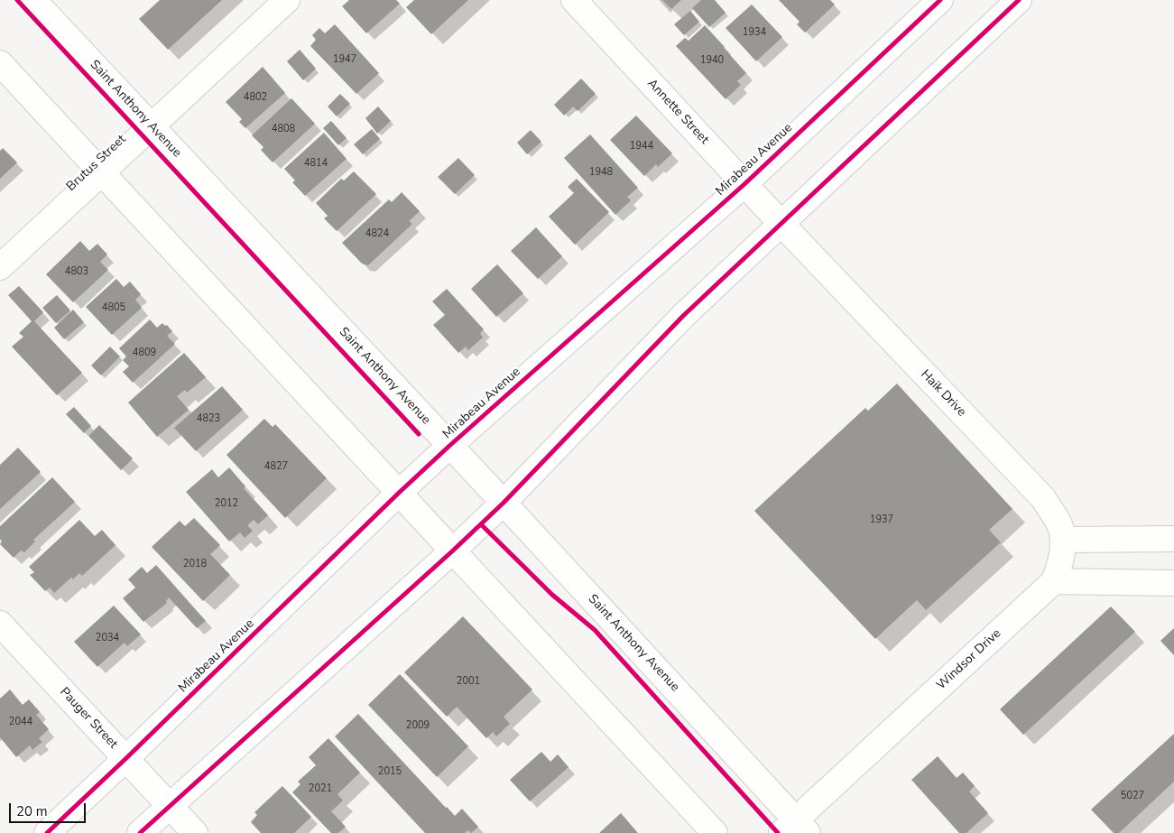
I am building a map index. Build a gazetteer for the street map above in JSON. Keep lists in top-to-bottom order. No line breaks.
{"streets":{"street":["Saint Anthony Avenue","Annette Street","Mirabeau Avenue","Brutus Street","Haik Drive","Windsor Drive","Pauger Street"]},"crossings":[["Saint Anthony Avenue","Mirabeau Avenue"],["Saint Anthony Avenue","Brutus Street"],["Saint Anthony Avenue","Windsor Drive"],["Annette Street","Mirabeau Avenue"],["Annette Street","Haik Drive"],["Mirabeau Avenue","Pauger Street"],["Haik Drive","Windsor Drive"]],"house_numbers":["1934","1947","1940","4802","4808","1944","4814","1948","4824","4803","4805","4809","4823","4827","2012","1937","2018","2034","2001","2044","2009","2015","2021","5027"],"scale_bar":"20 m"}
